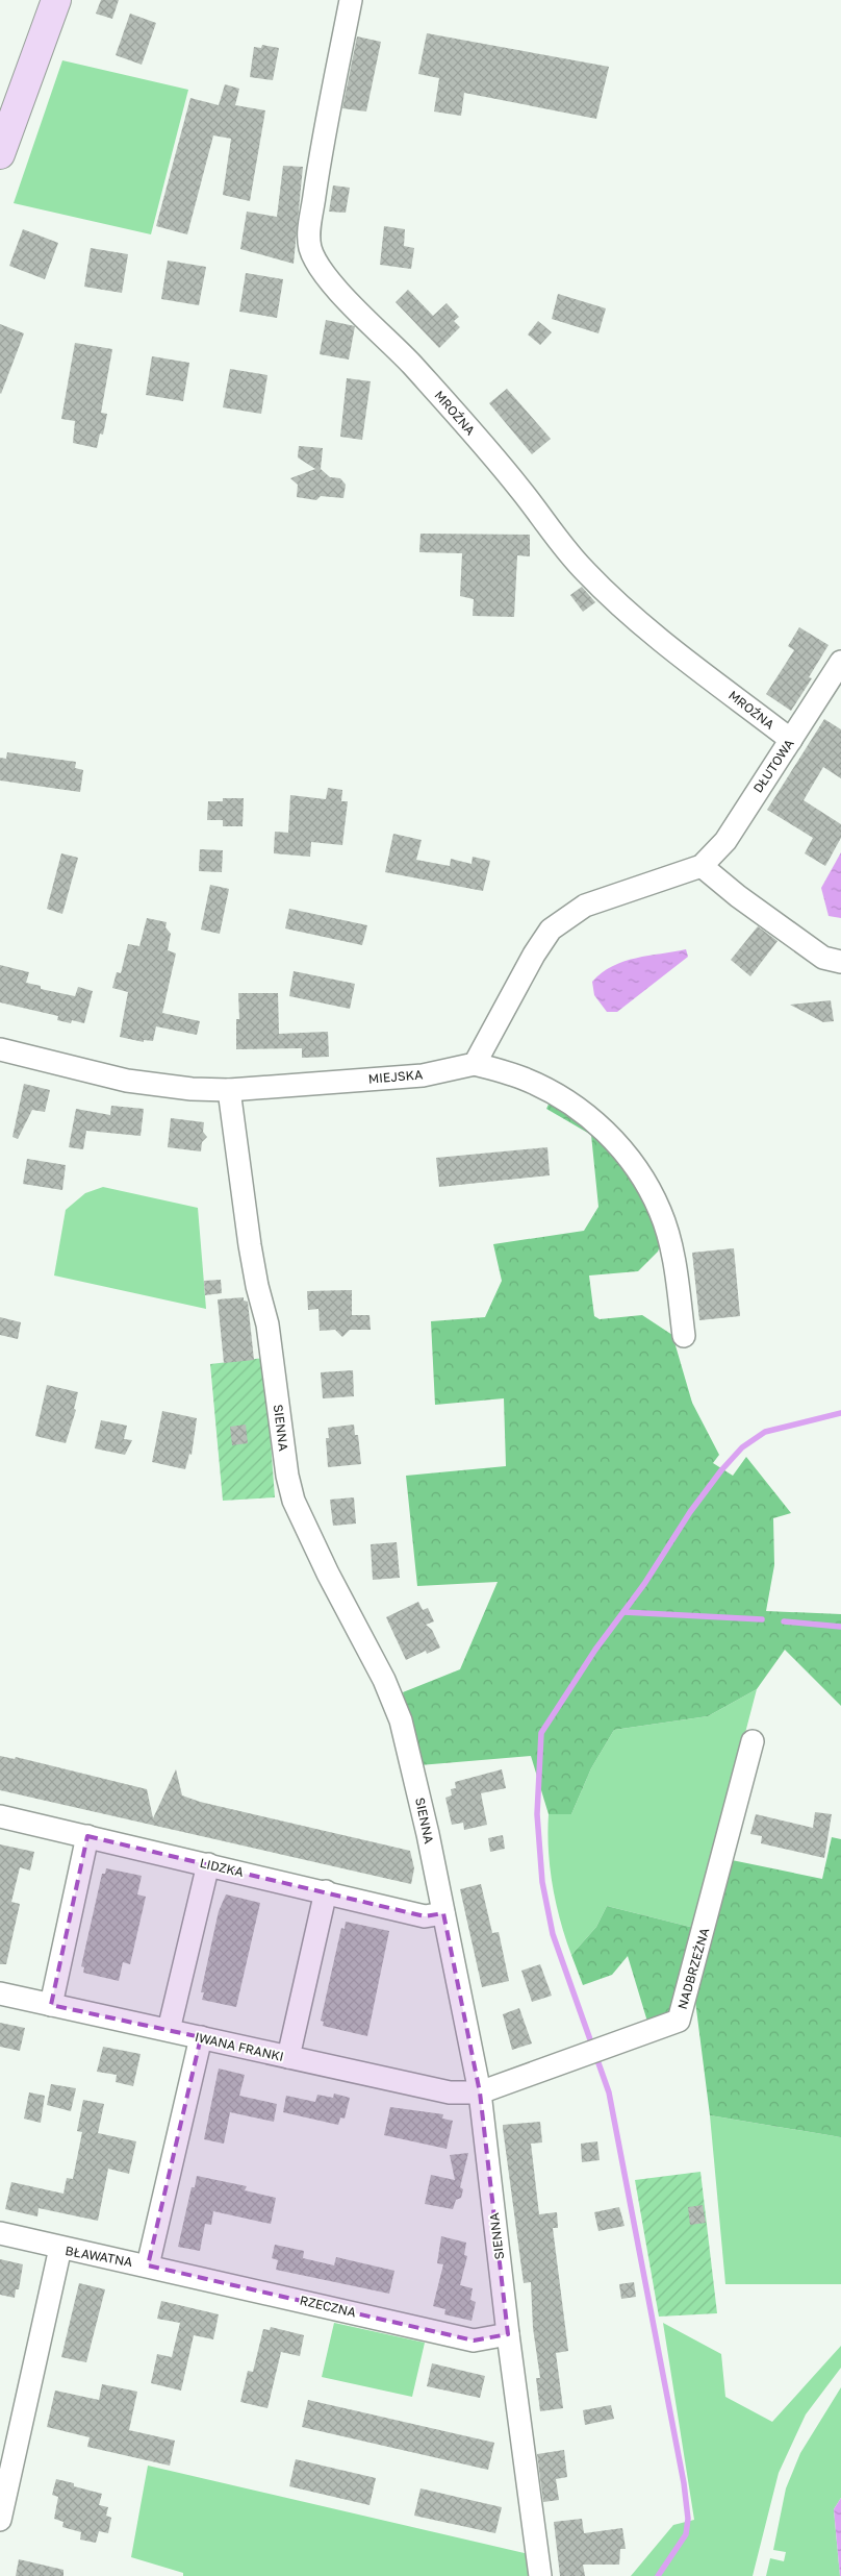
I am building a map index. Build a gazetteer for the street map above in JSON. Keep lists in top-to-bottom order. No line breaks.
{"streets":{"street":["MROŹNA","DŁUTOWA","MIEJSKA","SIENNA","LIDZKA","NADBRZEŻNA","IWANA FRANKI","BŁAWATNA","RZECZNA"]},"crossings":[["MROŹNA","DŁUTOWA"],["MIEJSKA","SIENNA"],["SIENNA","LIDZKA"],["SIENNA","NADBRZEŻNA"],["SIENNA","IWANA FRANKI"],["SIENNA","RZECZNA"],["NADBRZEŻNA","IWANA FRANKI"],["IWANA FRANKI","BŁAWATNA"],["BŁAWATNA","RZECZNA"]]}
